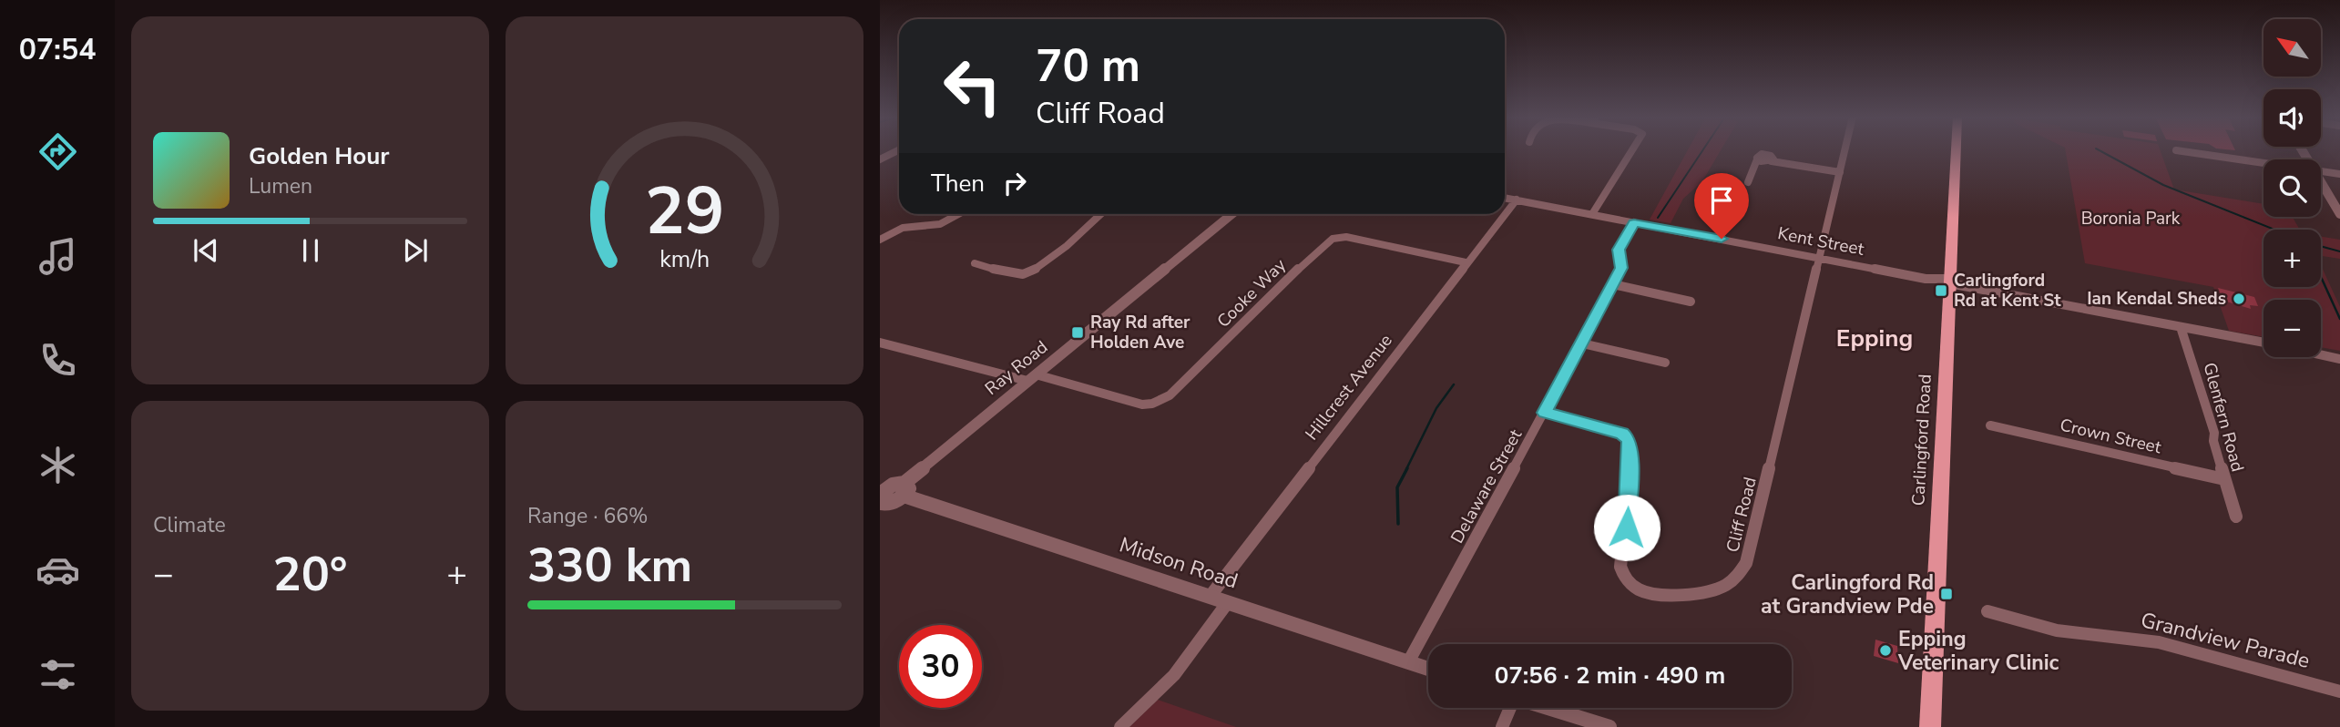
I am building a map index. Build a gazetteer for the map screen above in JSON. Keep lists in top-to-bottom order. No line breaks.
{"streets":{"main road":["Carlingford Road"],"street":["Kent Street","Cooke Way","Ray Road","Hillcrest Avenue","Glenfern Road","Crown Street","Delaware Street","Cliff Road","Midson Road","Grandview Parade"]},"crossings":[["Kent Street","Hillcrest Avenue"],["Kent Street","Glenfern Road"],["Kent Street","Carlingford Road"],["Kent Street","Delaware Street"],["Kent Street","Cliff Road"],["Cooke Way","Ray Road"],["Cooke Way","Hillcrest Avenue"],["Ray Road","Midson Road"],["Hillcrest Avenue","Midson Road"],["Glenfern Road","Crown Street"],["Delaware Street","Cliff Road"],["Delaware Street","Midson Road"]],"districts":["Epping"],"parks":["Boronia Park"],"places":{"transit":["Carlingford Rd at Kent St","Ray Rd after Holden Ave","Carlingford Rd at Grandview Pde"],"other":["Ian Kendal Sheds","Epping Veterinary Clinic"]},"north":"top left","page":{"tabs":"07:54","map_buttons":["+","−"],"turn":["70 m","Cliff Road"],"song":["Golden Hour","Lumen"],"then":"Then","tile":["Climate",["Range · 66%","330 km"]],"heat":["−","20°","+"],"limit":"30","trip":"07:56 · 2 min · 490 m","gauge":["29","km/h"]}}
